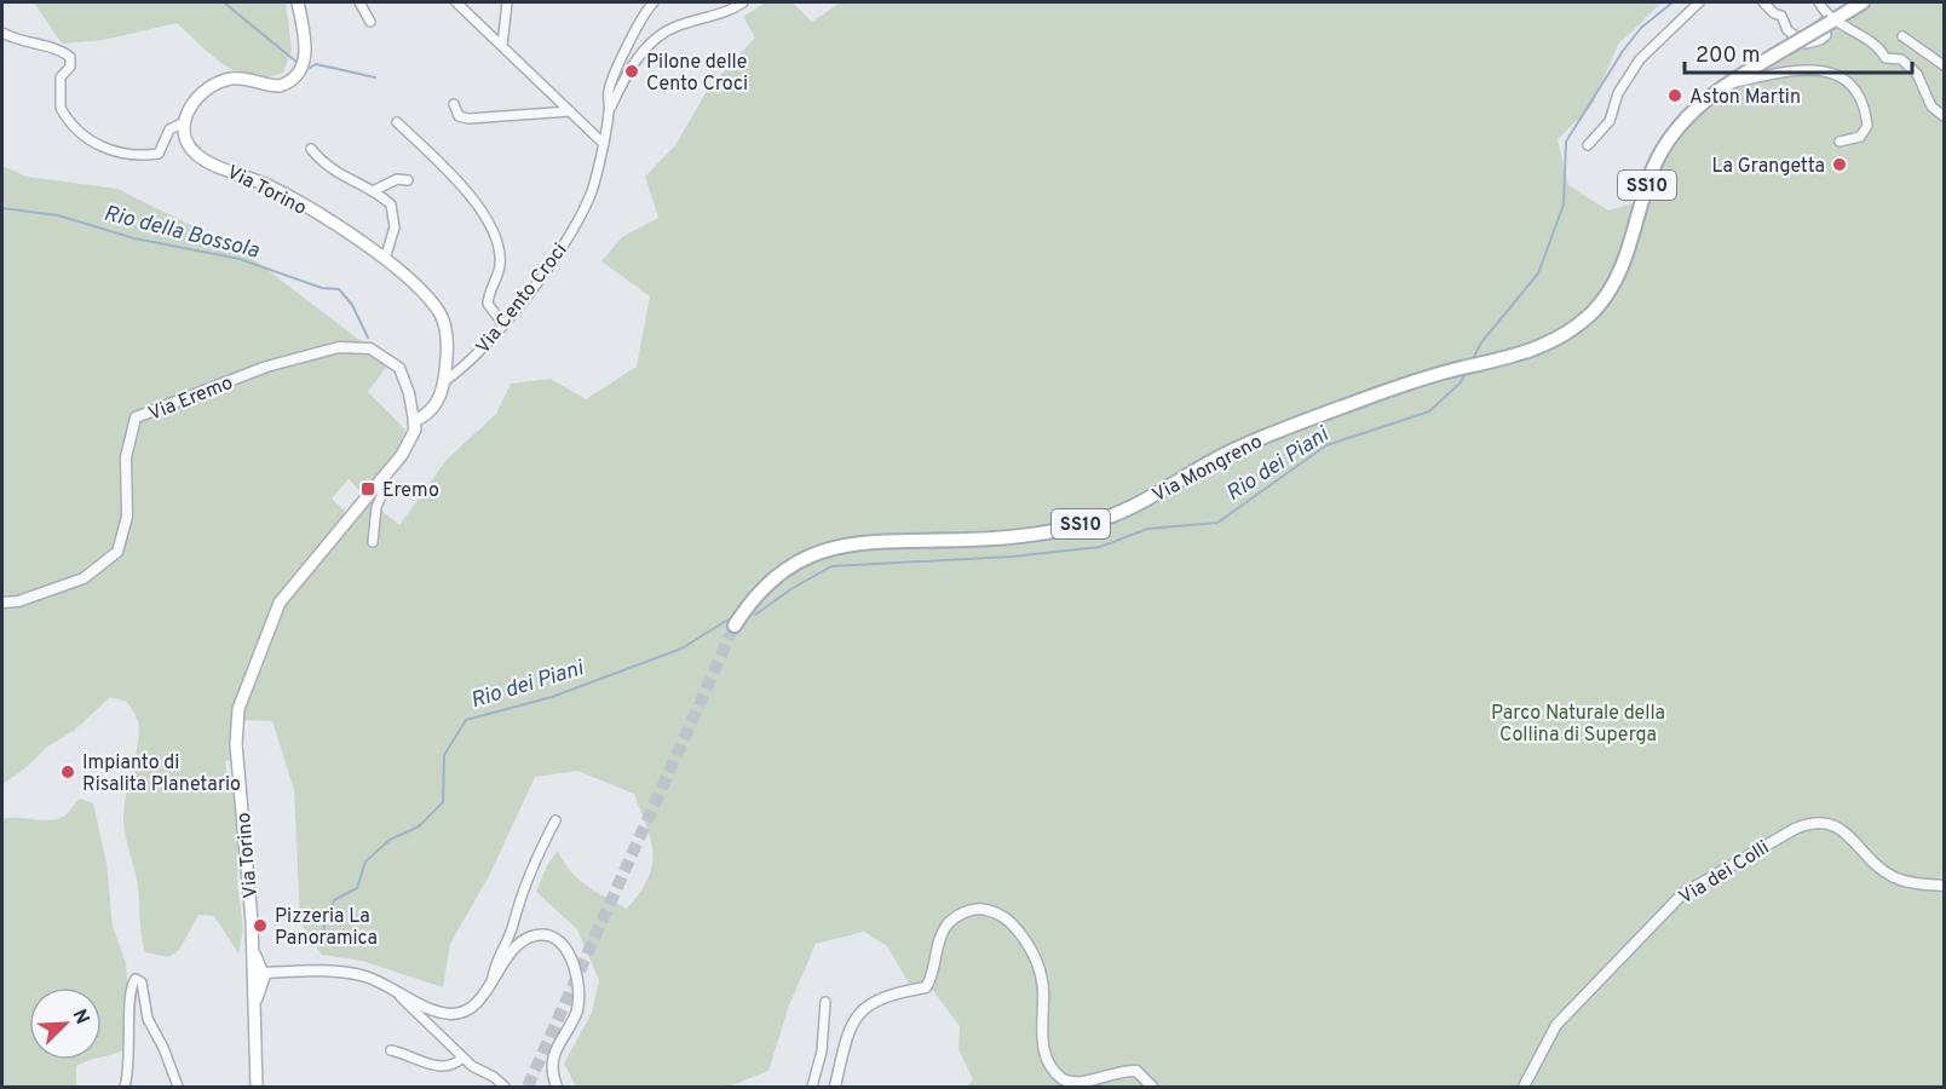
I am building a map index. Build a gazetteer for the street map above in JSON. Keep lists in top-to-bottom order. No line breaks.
{"streets":{"main road":["SS10","Via Torino","Via Mongreno"],"street":["Via Cento Croci","Via Eremo","Via dei Colli"]},"crossings":[["Via Torino","Via Cento Croci"],["Via Torino","Via Eremo"]],"water":["Rio della Bossola","Rio dei Piani"],"parks":["Parco Naturale della Collina di Superga"],"places":{"other":["Pilone delle Cento Croci","Aston Martin","La Grangetta","Impianto di Risalita Planetario","Pizzeria La Panoramica"],"transit":["Eremo"]},"scale_bar":"200 m","north":"top right"}
